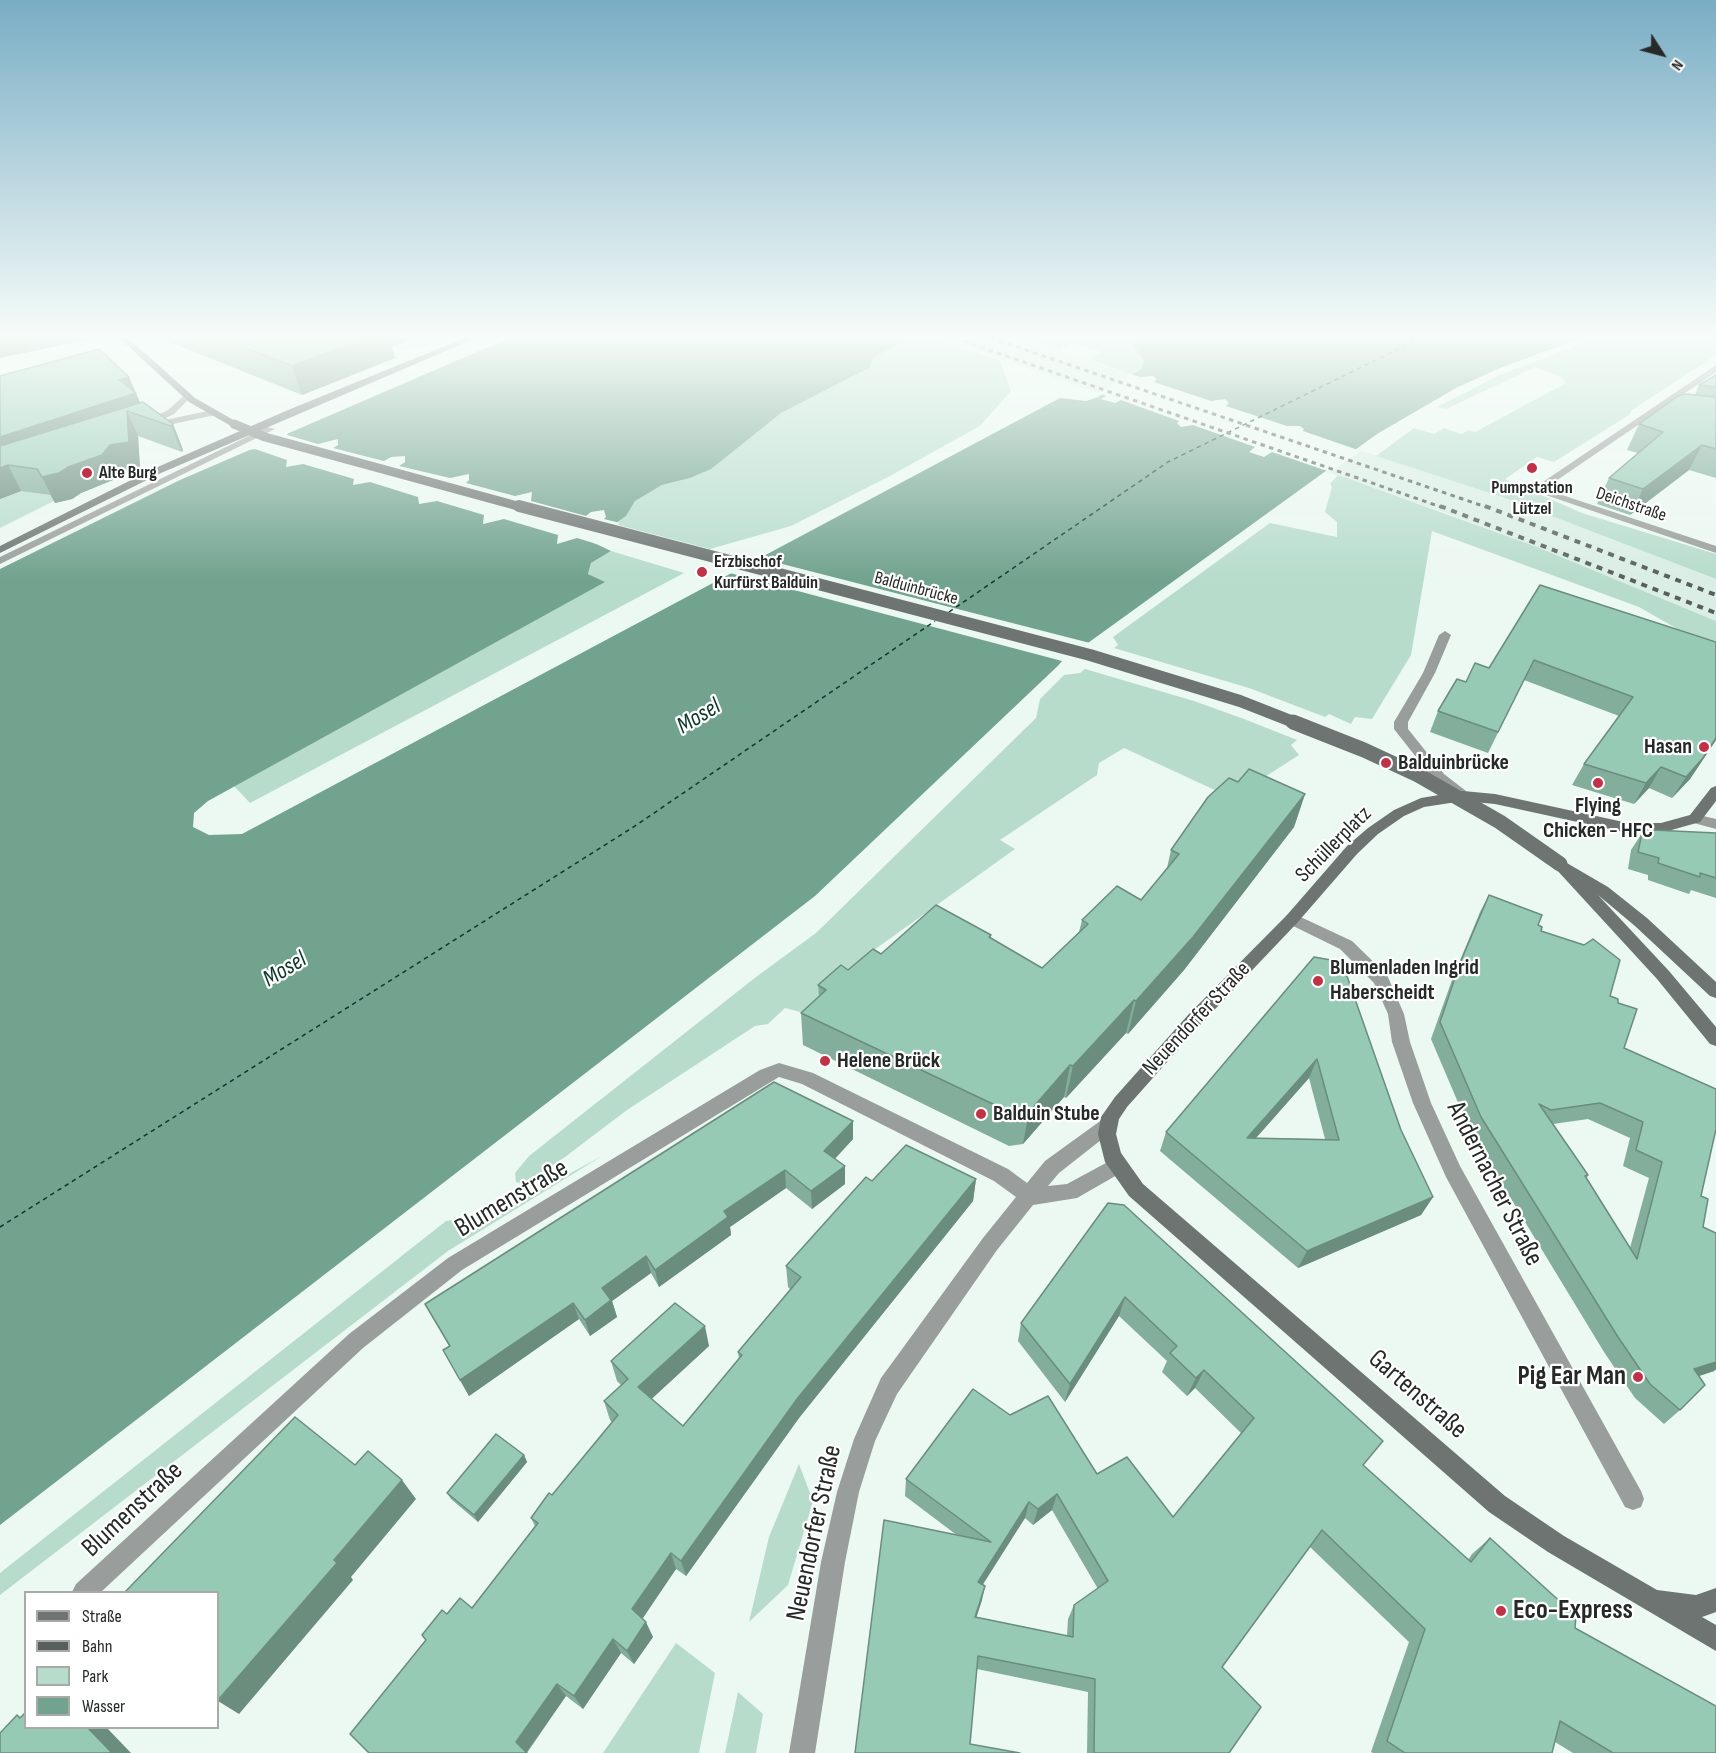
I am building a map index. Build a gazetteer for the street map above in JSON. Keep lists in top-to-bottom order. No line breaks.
{"streets":{"street":["Deichstraße","Balduinbrücke","Schüllerplatz","Neuendorfer Straße","Andernacher Straße","Blumenstraße","Gartenstraße"]},"crossings":[["Schüllerplatz","Neuendorfer Straße"],["Schüllerplatz","Andernacher Straße"],["Neuendorfer Straße","Andernacher Straße"],["Neuendorfer Straße","Blumenstraße"]],"water":["Mosel"],"places":["Pumpstation Lützel","Alte Burg","Erzbischof Kurfürst Balduin","Hasan","Balduinbrücke","Flying Chicken - HFC","Blumenladen Ingrid Haberscheidt","Helene Brück","Balduin Stube","Pig Ear Man","Eco-Express"],"legend":["Straße","Bahn","Park","Wasser"],"north":"bottom right"}
